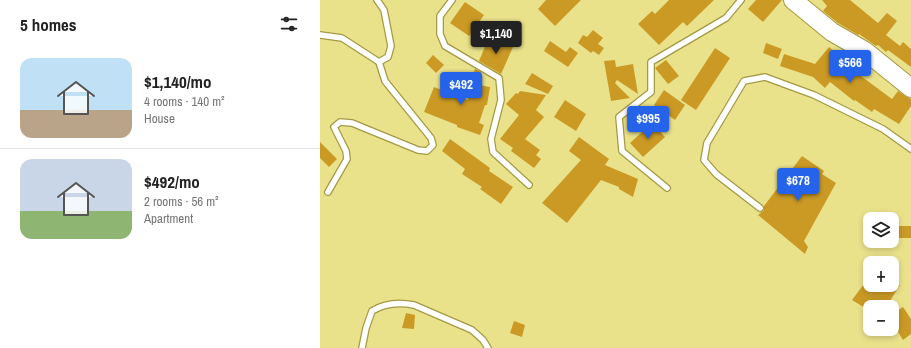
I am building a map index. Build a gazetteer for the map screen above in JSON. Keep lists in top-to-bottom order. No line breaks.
{"page":{"heading":"5 homes","price":["$1,140","$566","$492","$995","$678"],"list":[{"name":"$1,140/mo","note":"4 rooms · 140 m² · House"},{"name":"$492/mo","note":"2 rooms · 56 m² · Apartment"}],"map_buttons":["+","−"]}}
